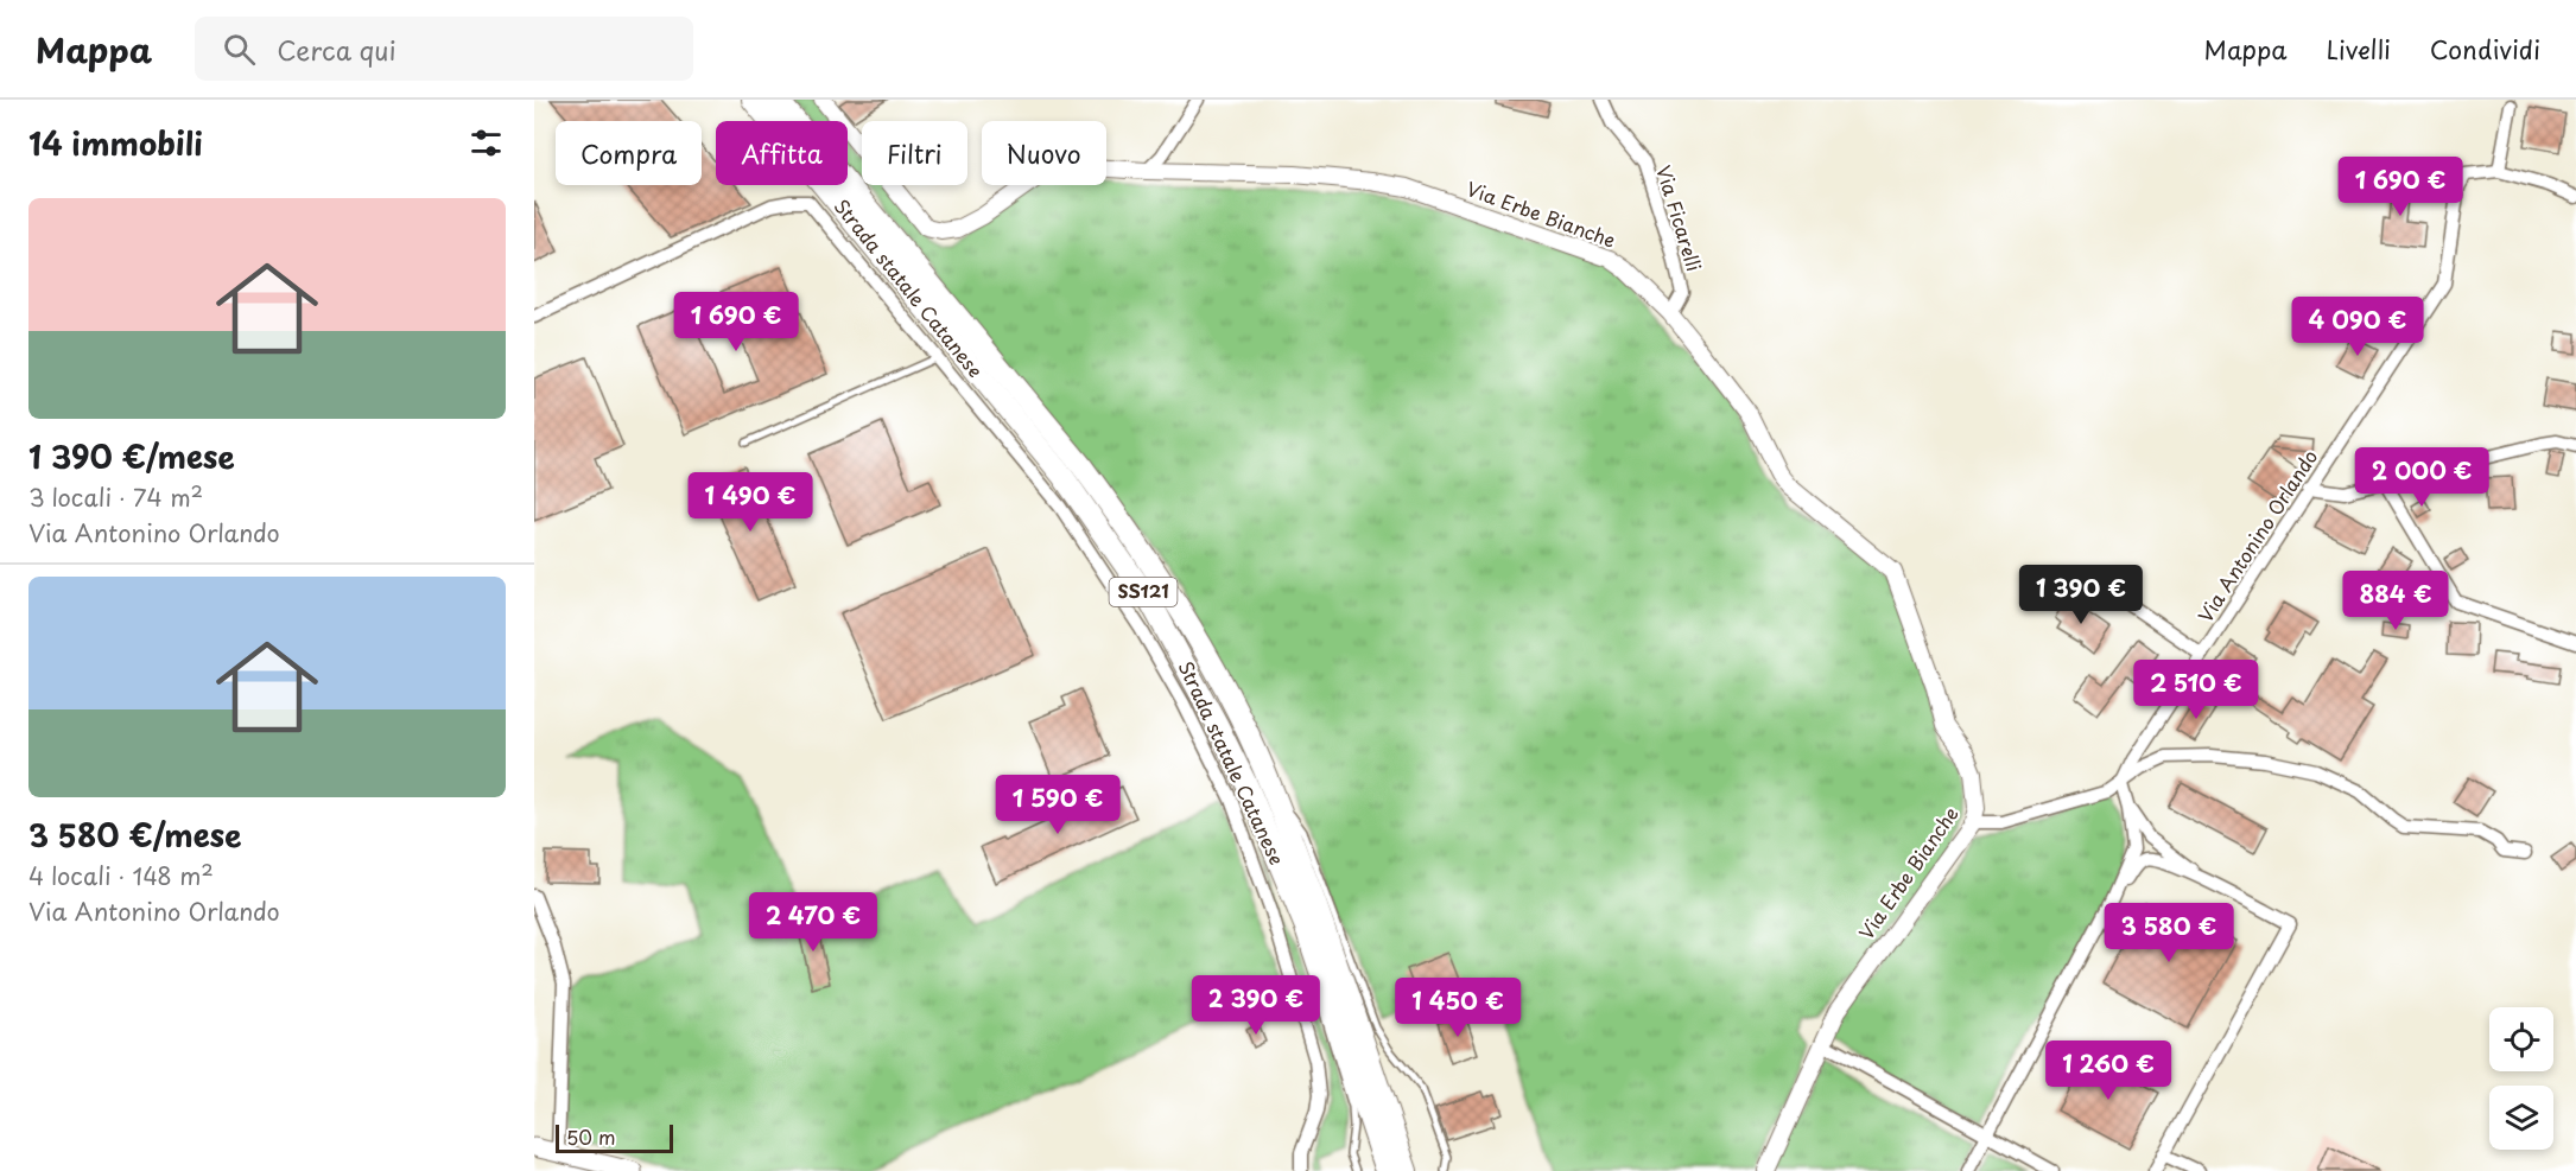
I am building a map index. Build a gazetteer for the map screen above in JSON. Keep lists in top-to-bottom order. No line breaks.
{"streets":{"main road":["Strada statale Catanese","SS121"],"street":["Via Erbe Bianche","Via Ficarelli","Via Antonino Orlando"]},"crossings":[["Via Erbe Bianche","Via Ficarelli"]],"scale_bar":"50 m","page":{"header":"Mappa","search":"Cerca qui","nav":["Mappa","Livelli","Condividi"],"heading":"14 immobili","chip":["Compra","Affitta","Filtri","Nuovo"],"price":["1 690 €","1 690 €","4 090 €","2 000 €","1 490 €","1 390 €","884 €","2 510 €","1 590 €","2 470 €","3 580 €","2 390 €","1 450 €","1 260 €"],"list":[{"name":"1 390 €/mese","note":"3 locali · 74 m² · Via Antonino Orlando"},{"name":"3 580 €/mese","note":"4 locali · 148 m² · Via Antonino Orlando"}],"scale":"50 m"}}
